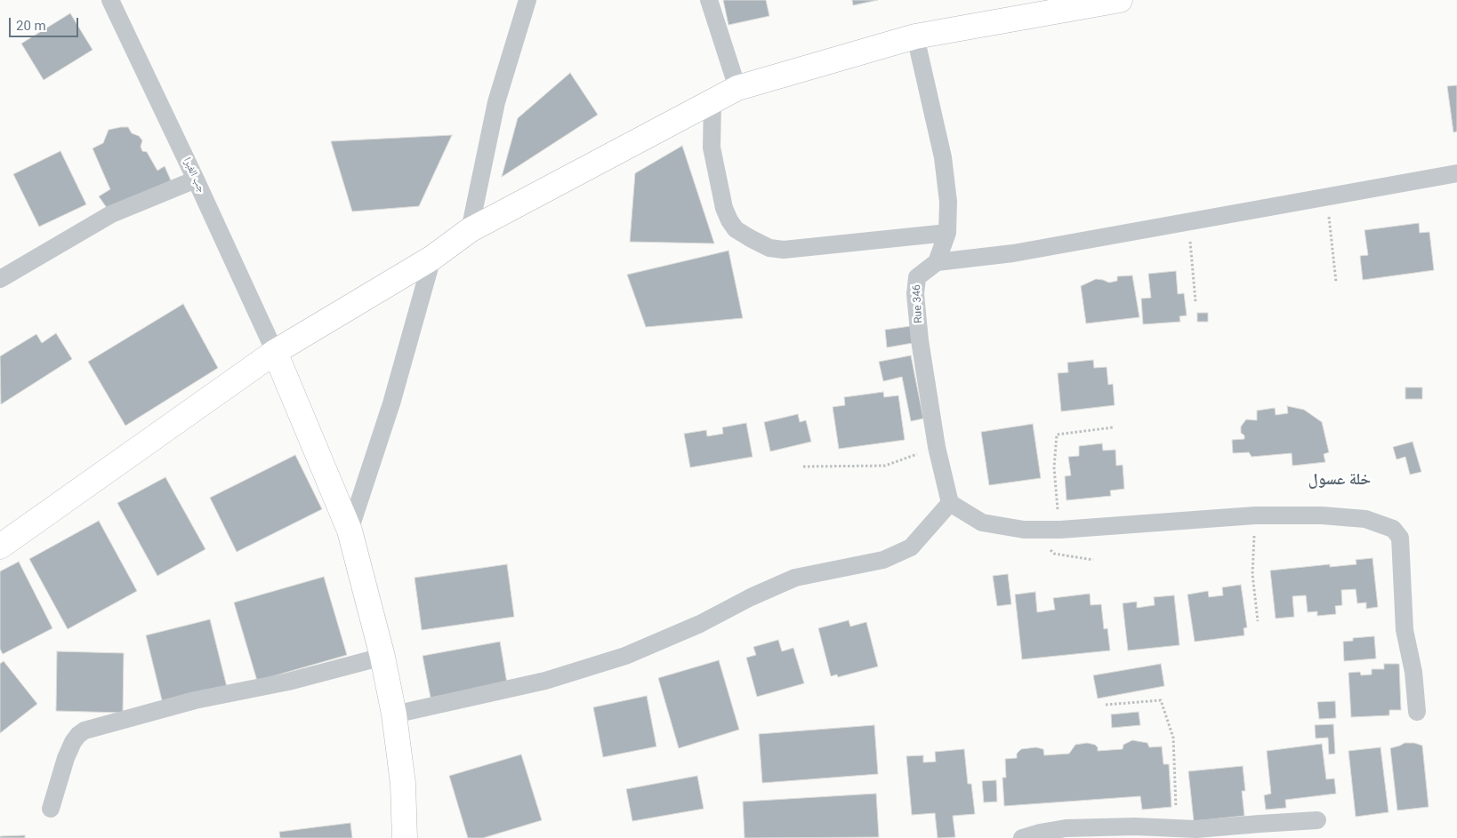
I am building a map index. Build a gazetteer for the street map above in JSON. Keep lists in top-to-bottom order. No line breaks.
{"streets":{"street":["جب الغبرا","Rue 346"]},"districts":["خلة عسول"],"scale_bar":"20 m"}
